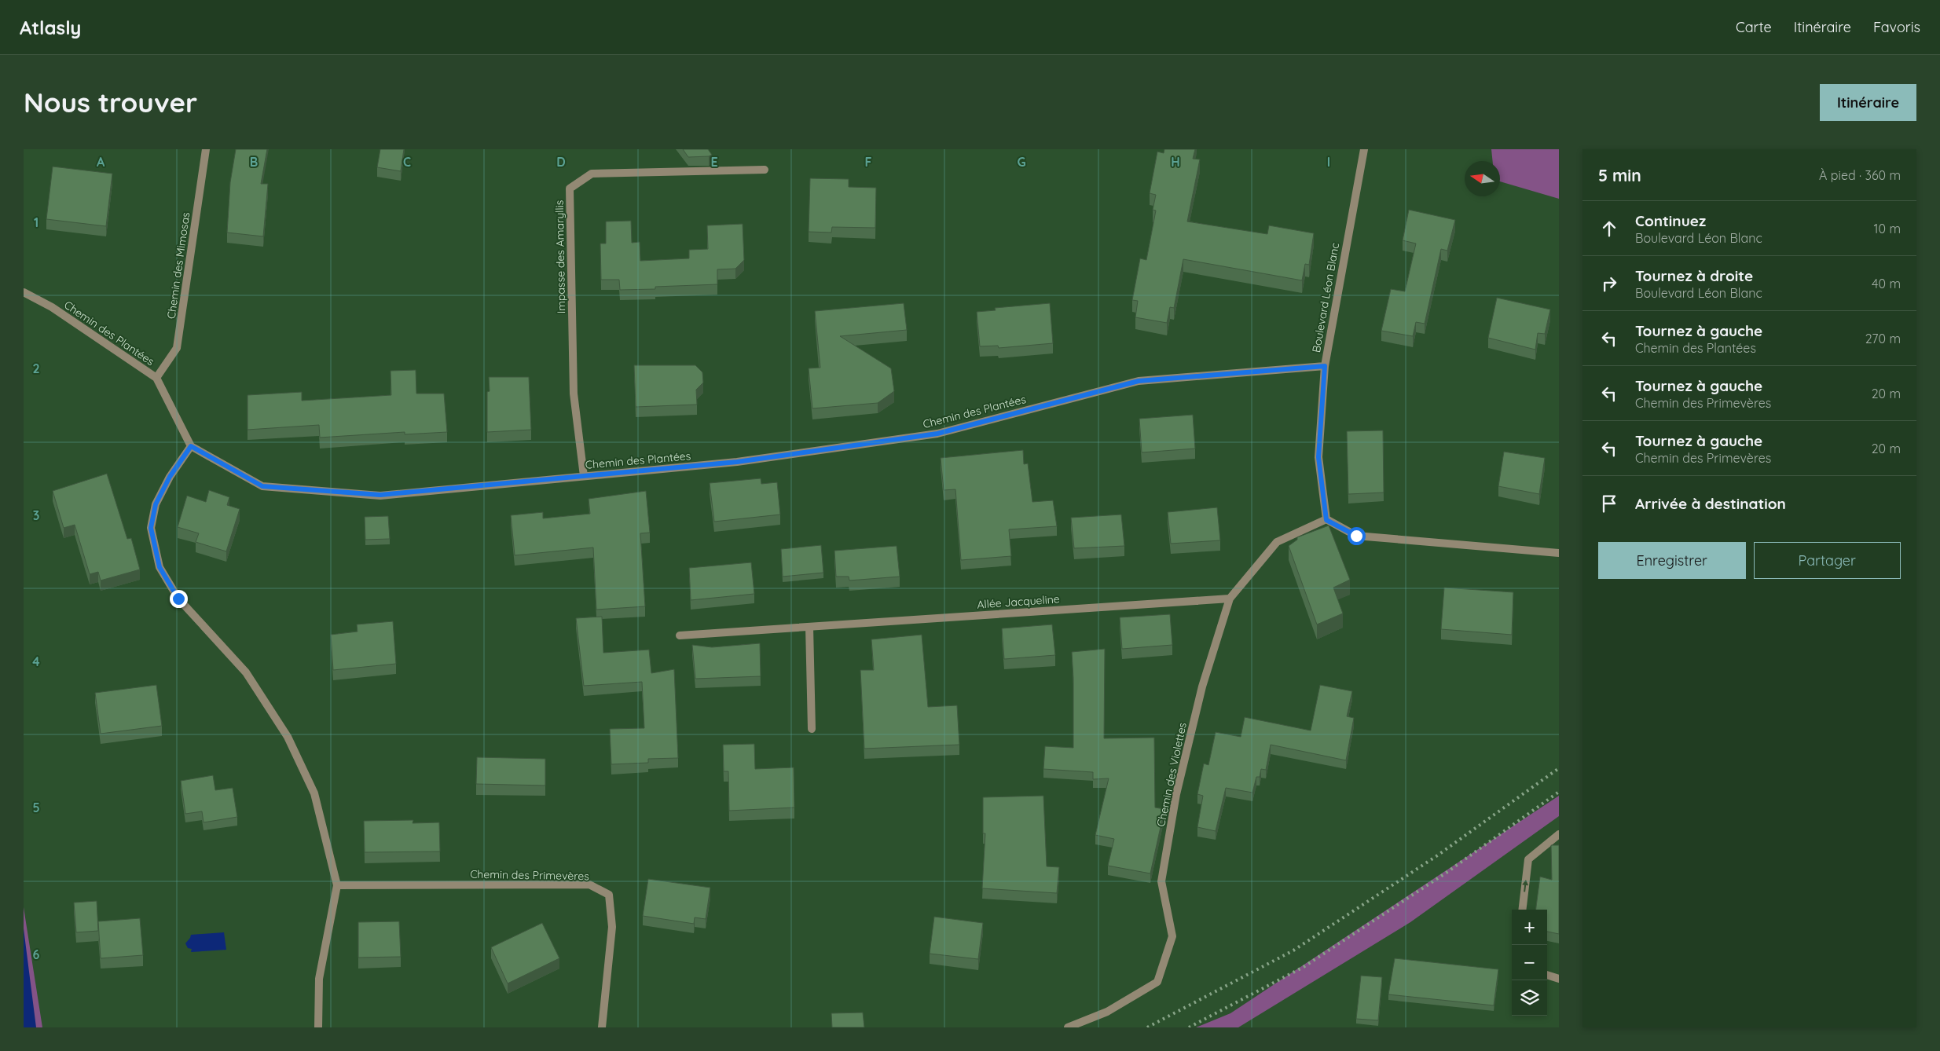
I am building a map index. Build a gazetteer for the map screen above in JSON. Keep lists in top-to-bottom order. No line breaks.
{"streets":{"street":["Impasse des Amaryllis","Chemin des Mimosas","Boulevard Léon Blanc","Chemin des Plantées","Allée Jacqueline","Chemin des Violettes","Chemin des Primevères"]},"crossings":[["Impasse des Amaryllis","Chemin des Plantées"],["Chemin des Mimosas","Chemin des Plantées"],["Boulevard Léon Blanc","Chemin des Plantées"],["Boulevard Léon Blanc","Chemin des Violettes"],["Allée Jacqueline","Chemin des Violettes"]],"north":"left","page":{"header":"Atlasly","nav":["Carte","Itinéraire","Favoris"],"buttons":["Itinéraire",["Enregistrer","Partager"]],"title":"Nous trouver","heading":["5 min","À pied · 360 m"],"list":[["Continuez","Boulevard Léon Blanc","10 m"],["Tournez à droite","Boulevard Léon Blanc","40 m"],["Tournez à gauche","Chemin des Plantées","270 m"],["Tournez à gauche","Chemin des Primevères","20 m"],["Tournez à gauche","Chemin des Primevères","20 m"],"Arrivée à destination"],"map_buttons":["+","−"]},"grid":{"columns":["A","B","C","D","E","F","G","H","I"],"rows":["1","2","3","4","5","6"]}}
